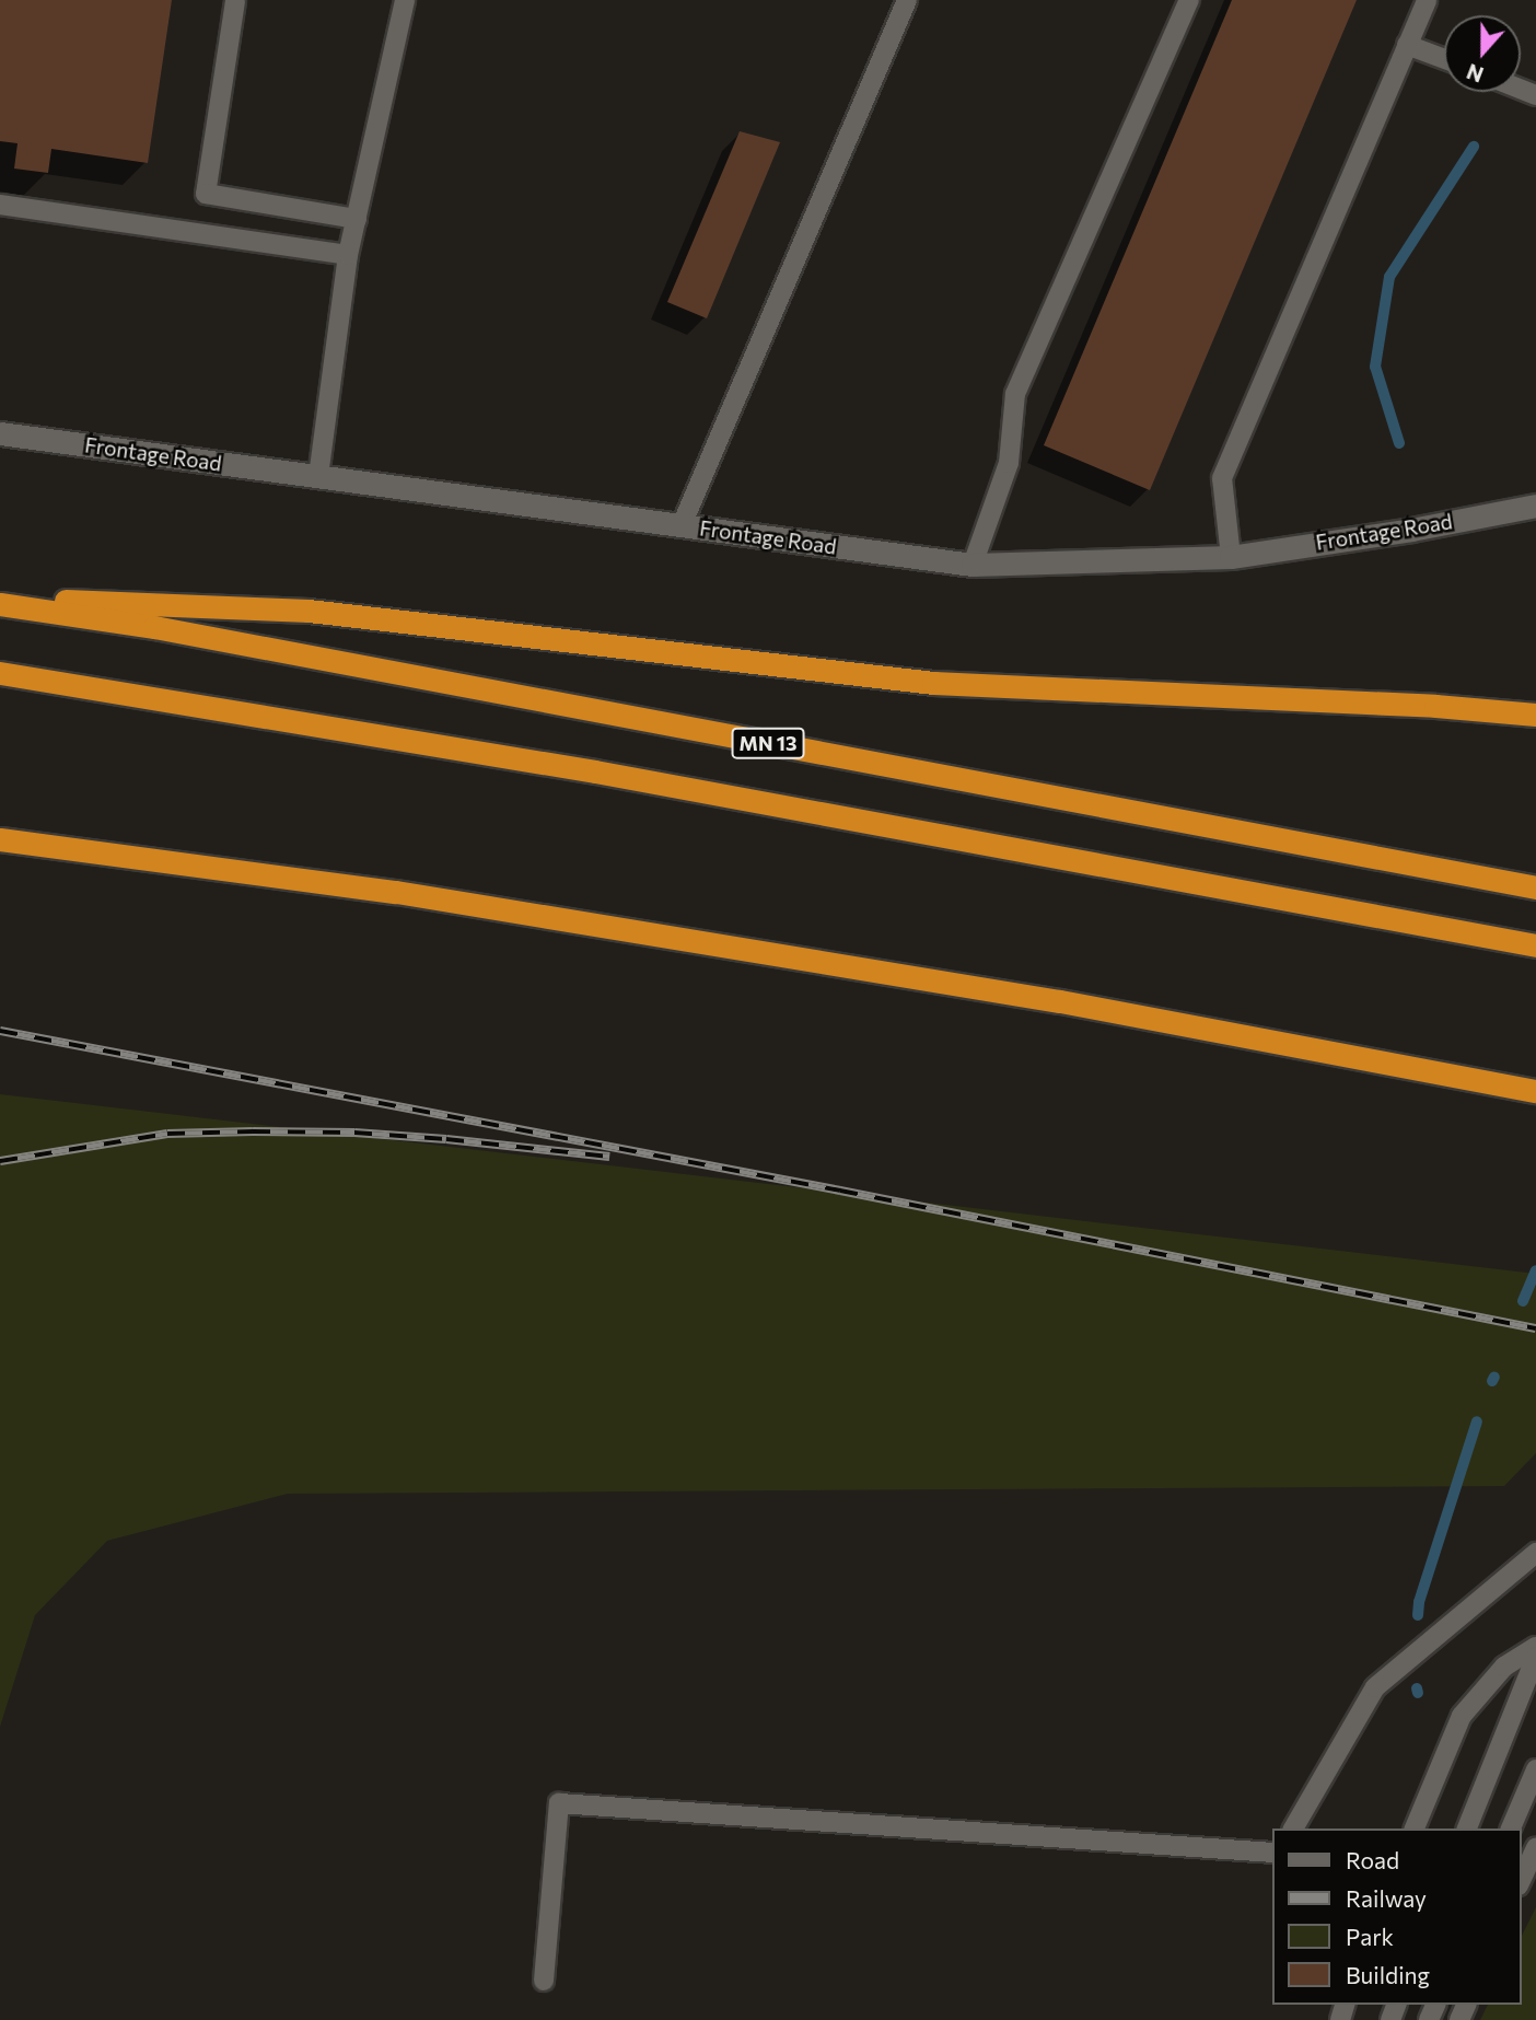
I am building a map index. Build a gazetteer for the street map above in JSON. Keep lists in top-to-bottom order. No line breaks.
{"streets":{"highway":["MN 13"],"street":["Frontage Road"]},"legend":["Road","Railway","Park","Building"],"north":"bottom"}
